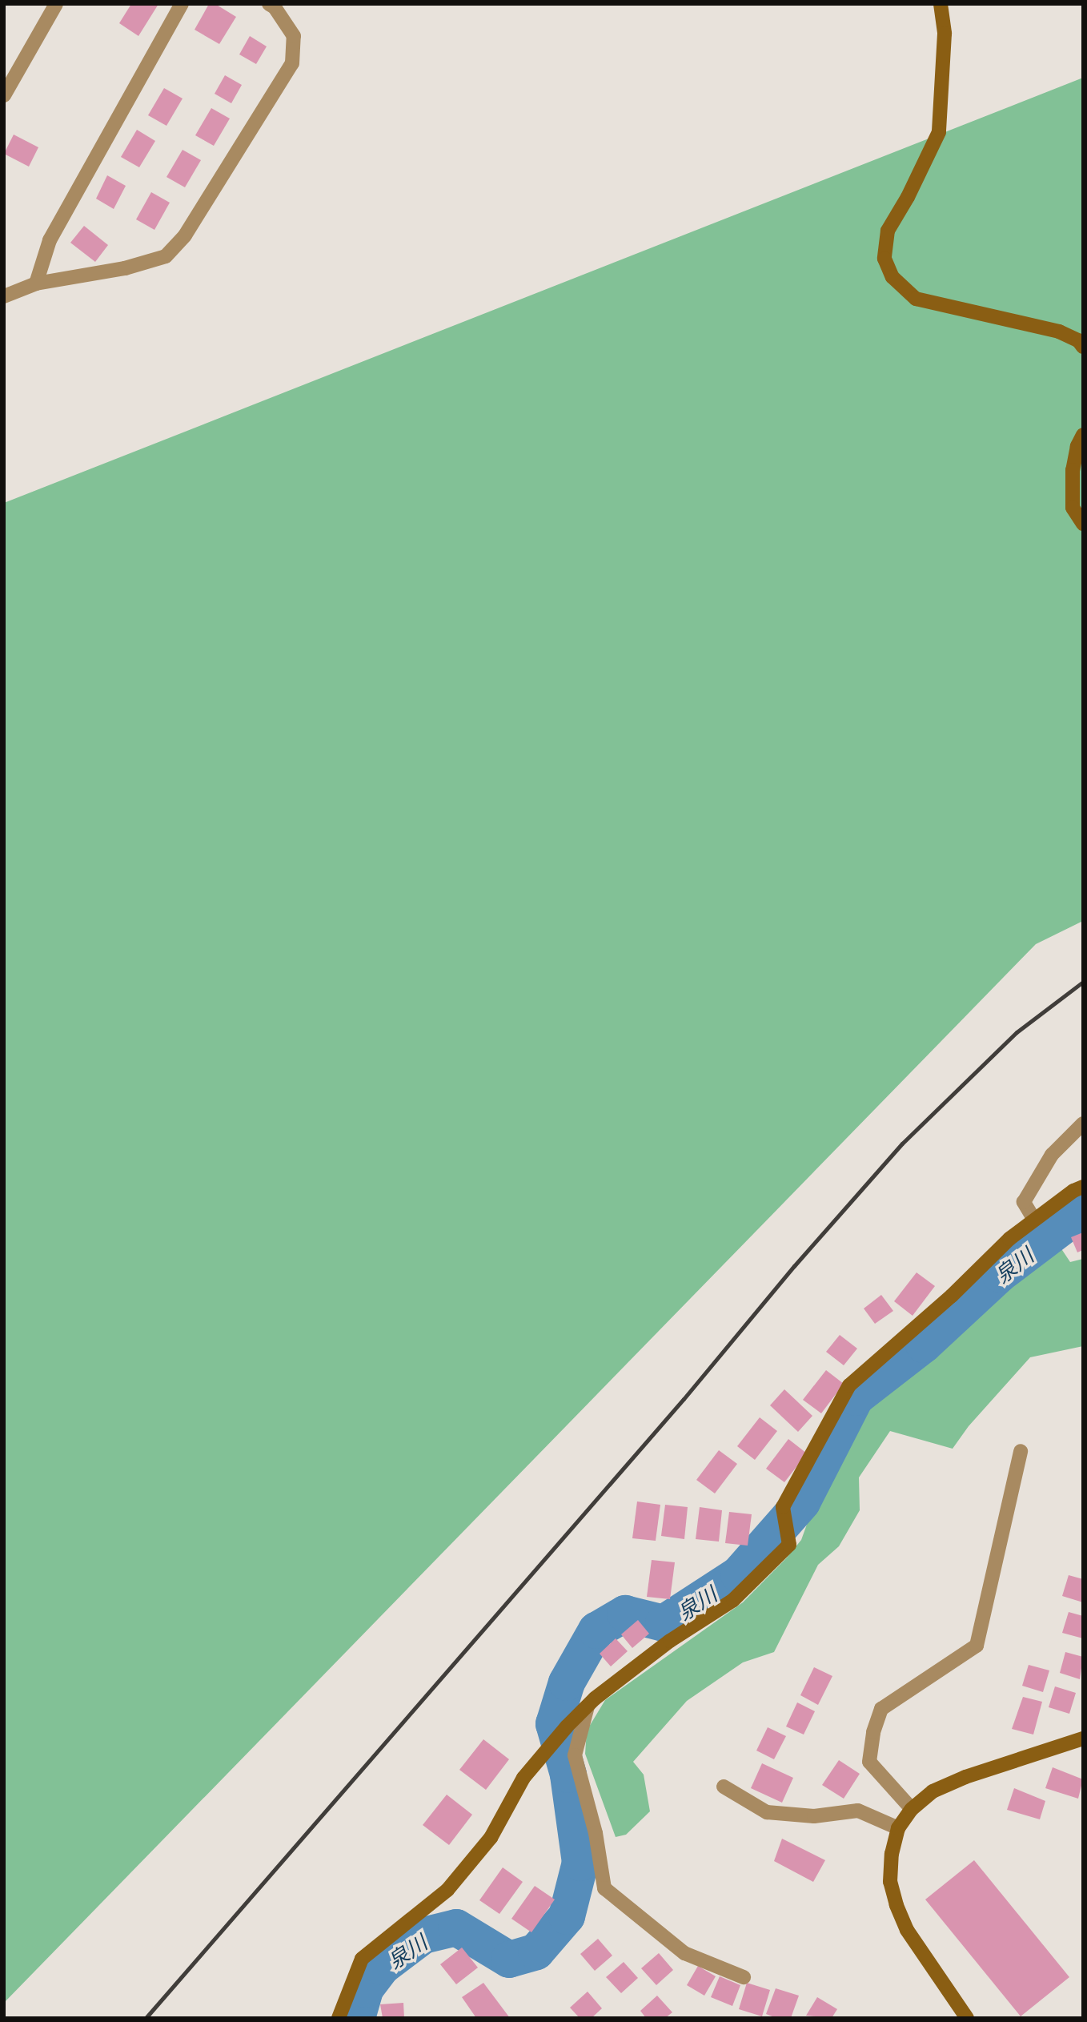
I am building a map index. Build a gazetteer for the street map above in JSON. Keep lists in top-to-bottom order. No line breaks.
{"water":["泉川"]}
